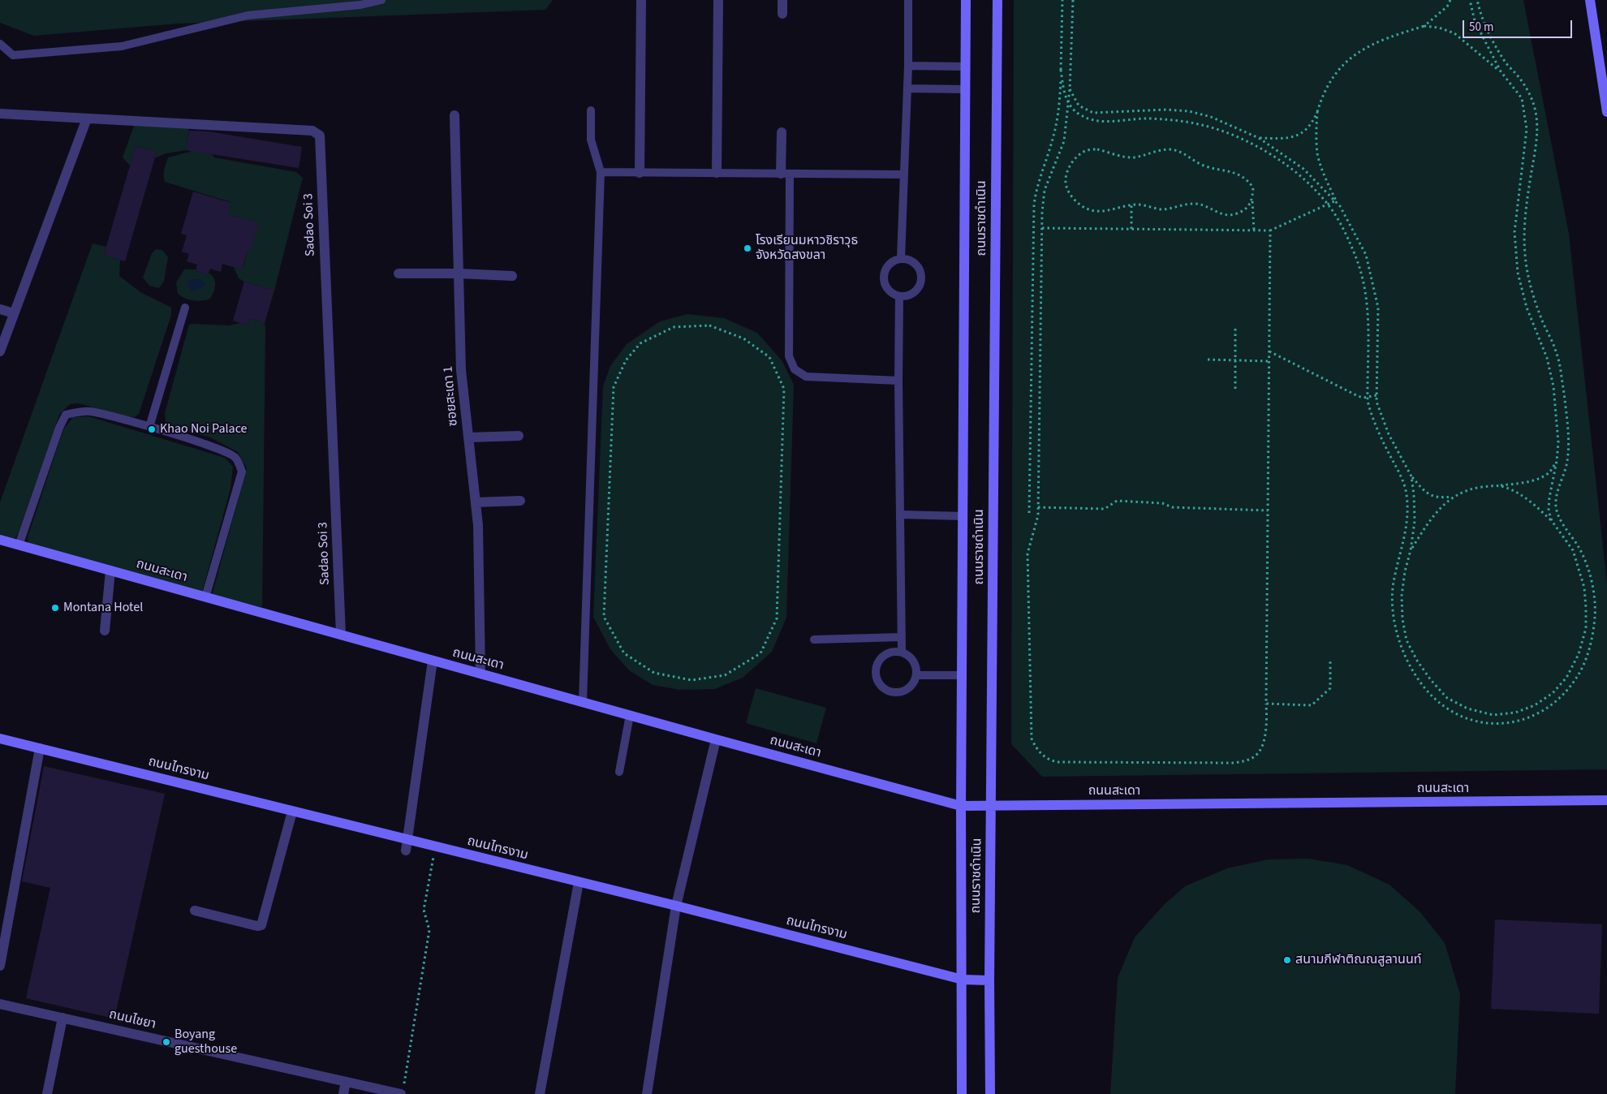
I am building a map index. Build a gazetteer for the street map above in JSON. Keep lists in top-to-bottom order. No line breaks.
{"streets":{"street":["ถนนราชดำเนิน","Sadao Soi 3","ซอยสะเดา 1","ถนนสะเดา","ถนนไทรงาม","ถนนไชยา"]},"crossings":[["ถนนราชดำเนิน","ถนนสะเดา"],["ถนนราชดำเนิน","ถนนไทรงาม"],["Sadao Soi 3","ถนนสะเดา"],["ซอยสะเดา 1","ถนนสะเดา"]],"places":["โรงเรียนมหาวชิราวุธ จังหวัดสงขลา","Khao Noi Palace","Montana Hotel","สนามกีฬาติณณสูลานนท์","Boyang guesthouse"],"scale_bar":"50 m"}
